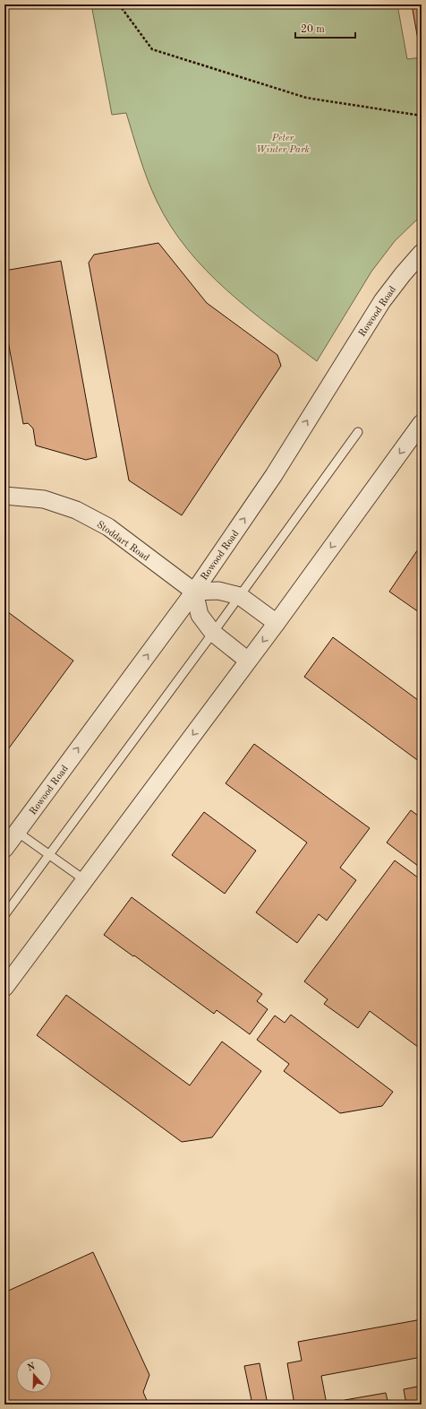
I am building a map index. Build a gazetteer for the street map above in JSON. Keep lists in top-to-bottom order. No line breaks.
{"streets":{"street":["Rowood Road","Stoddart Road"]},"crossings":[["Rowood Road","Stoddart Road"]],"parks":["Peter Winter Park"],"scale_bar":"20 m","north":"top"}
